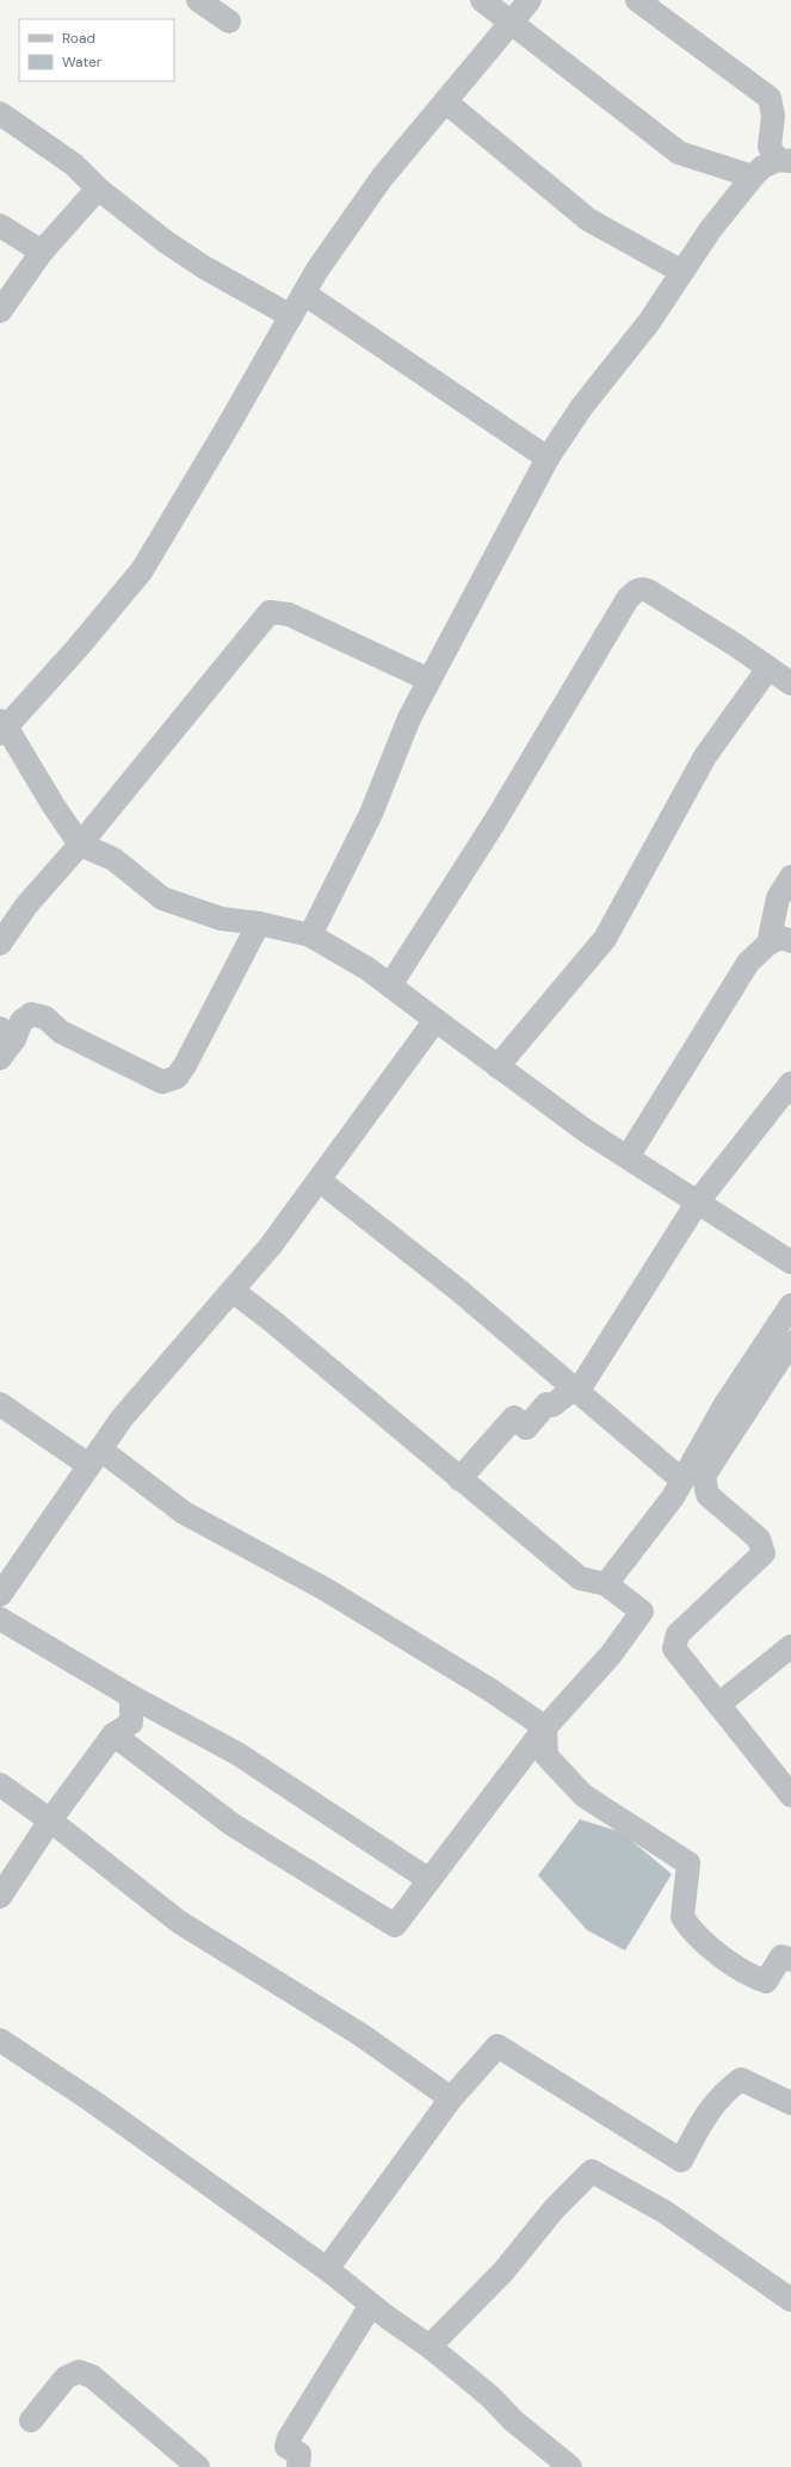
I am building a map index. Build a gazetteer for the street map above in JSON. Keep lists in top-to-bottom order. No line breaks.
{"legend":["Road","Water"]}
